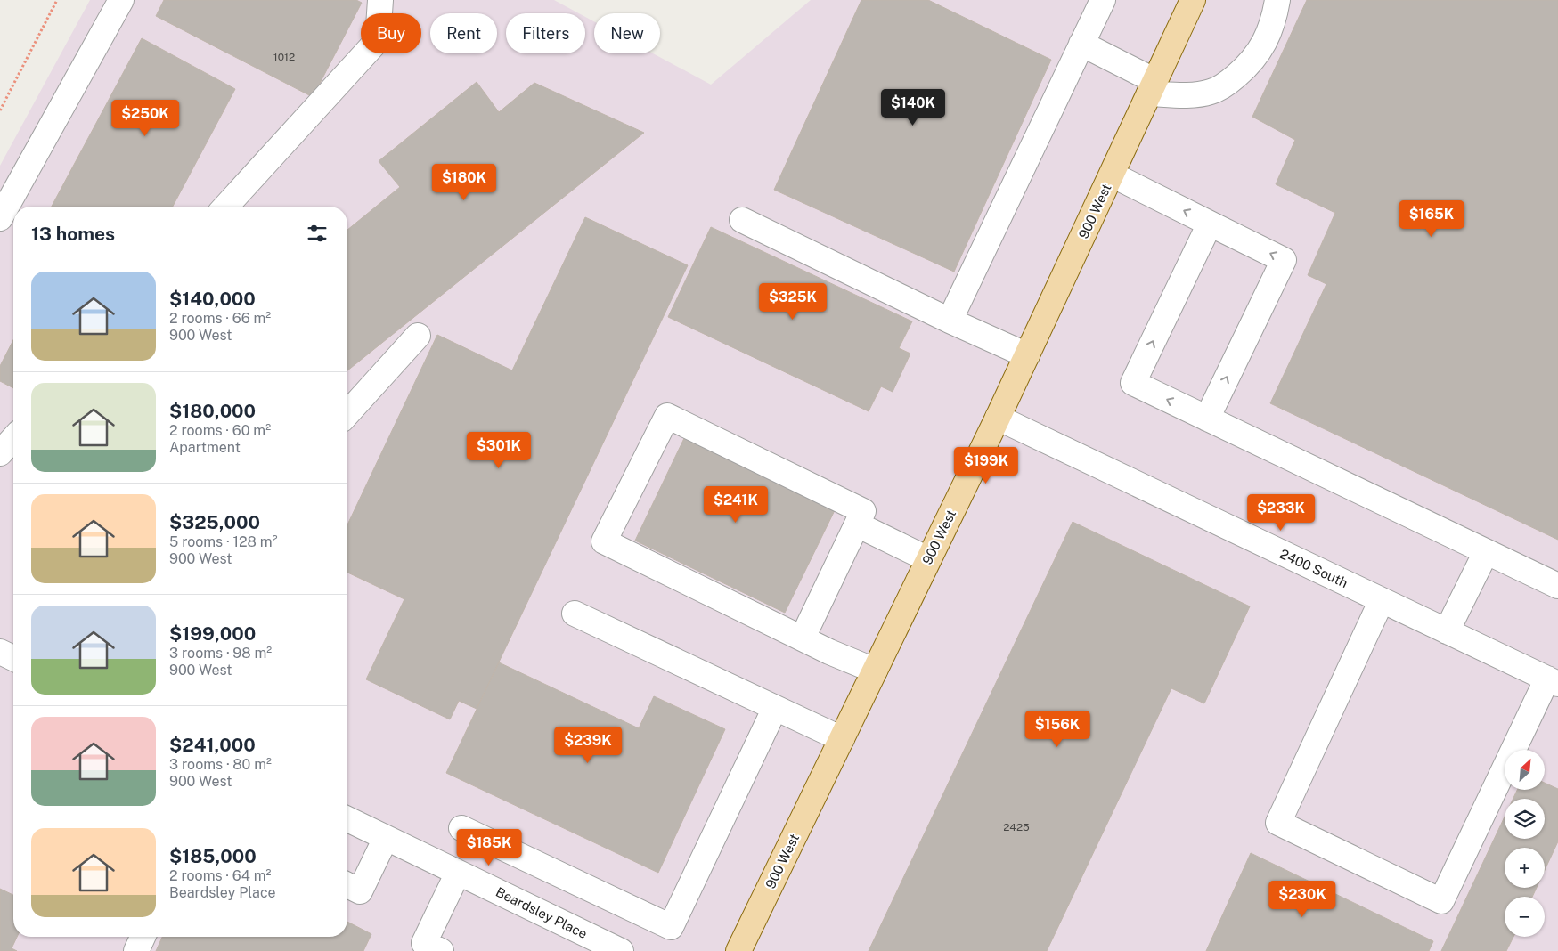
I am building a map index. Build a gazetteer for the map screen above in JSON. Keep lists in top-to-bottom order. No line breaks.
{"streets":{"main road":["900 West"],"street":["2400 South","Beardsley Place"]},"crossings":[["900 West","2400 South"]],"house_numbers":["1012","2425"],"north":"top right","page":{"chip":["Buy","Rent","Filters","New"],"price":["$140K","$250K","$180K","$165K","$325K","$301K","$199K","$241K","$233K","$156K","$239K","$185K","$230K"],"heading":"13 homes","list":[{"name":"$140,000","note":"2 rooms · 66 m² · 900 West"},{"name":"$180,000","note":"2 rooms · 60 m² · Apartment"},{"name":"$325,000","note":"5 rooms · 128 m² · 900 West"},{"name":"$199,000","note":"3 rooms · 98 m² · 900 West"},{"name":"$241,000","note":"3 rooms · 80 m² · 900 West"},{"name":"$185,000","note":"2 rooms · 64 m² · Beardsley Place"}],"map_buttons":["+","−"]}}
